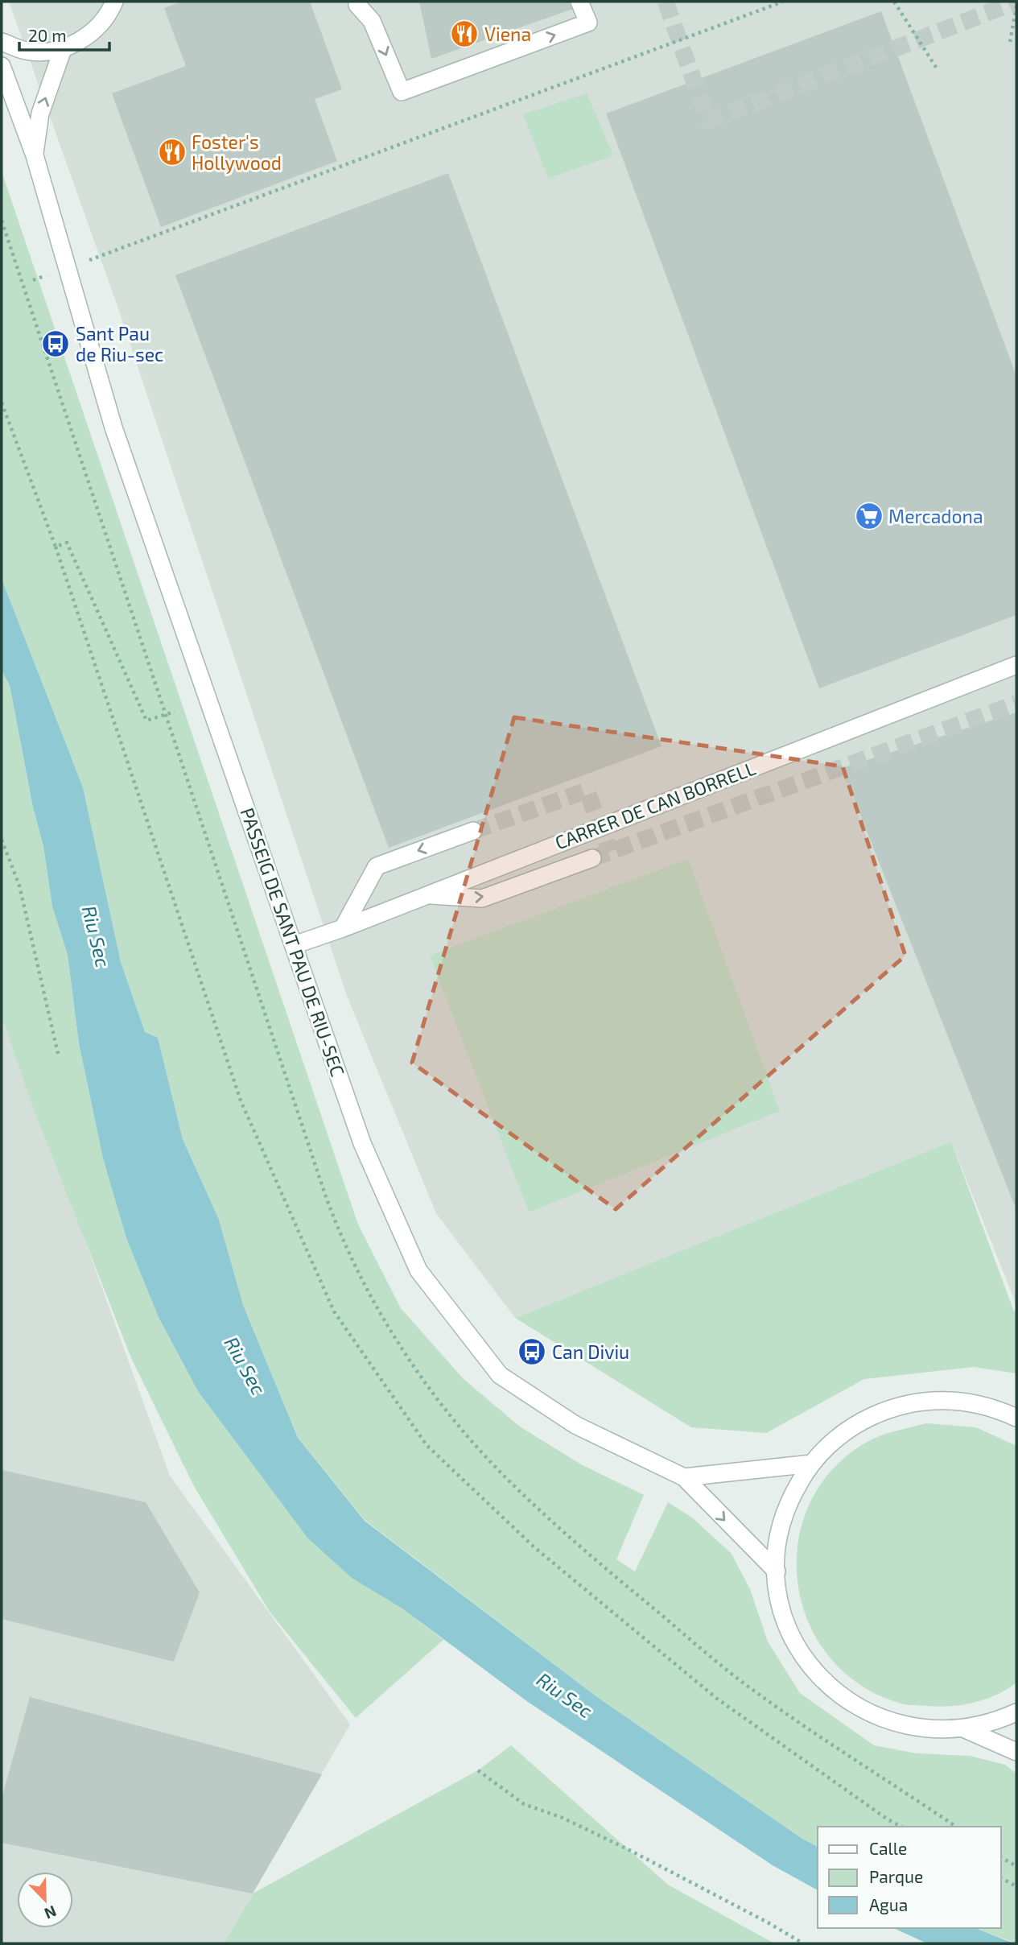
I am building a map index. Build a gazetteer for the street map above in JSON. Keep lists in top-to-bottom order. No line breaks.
{"streets":{"street":["CARRER DE CAN BORRELL","PASSEIG DE SANT PAU DE RIU-SEC"]},"crossings":[["CARRER DE CAN BORRELL","PASSEIG DE SANT PAU DE RIU-SEC"]],"water":["Riu Sec"],"places":{"restaurant":["Viena","Foster's Hollywood"],"bus stop":["Sant Pau de Riu-sec","Can Diviu"],"supermarket":["Mercadona"]},"legend":["Calle","Parque","Agua"],"scale_bar":"20 m","north":"bottom right"}
